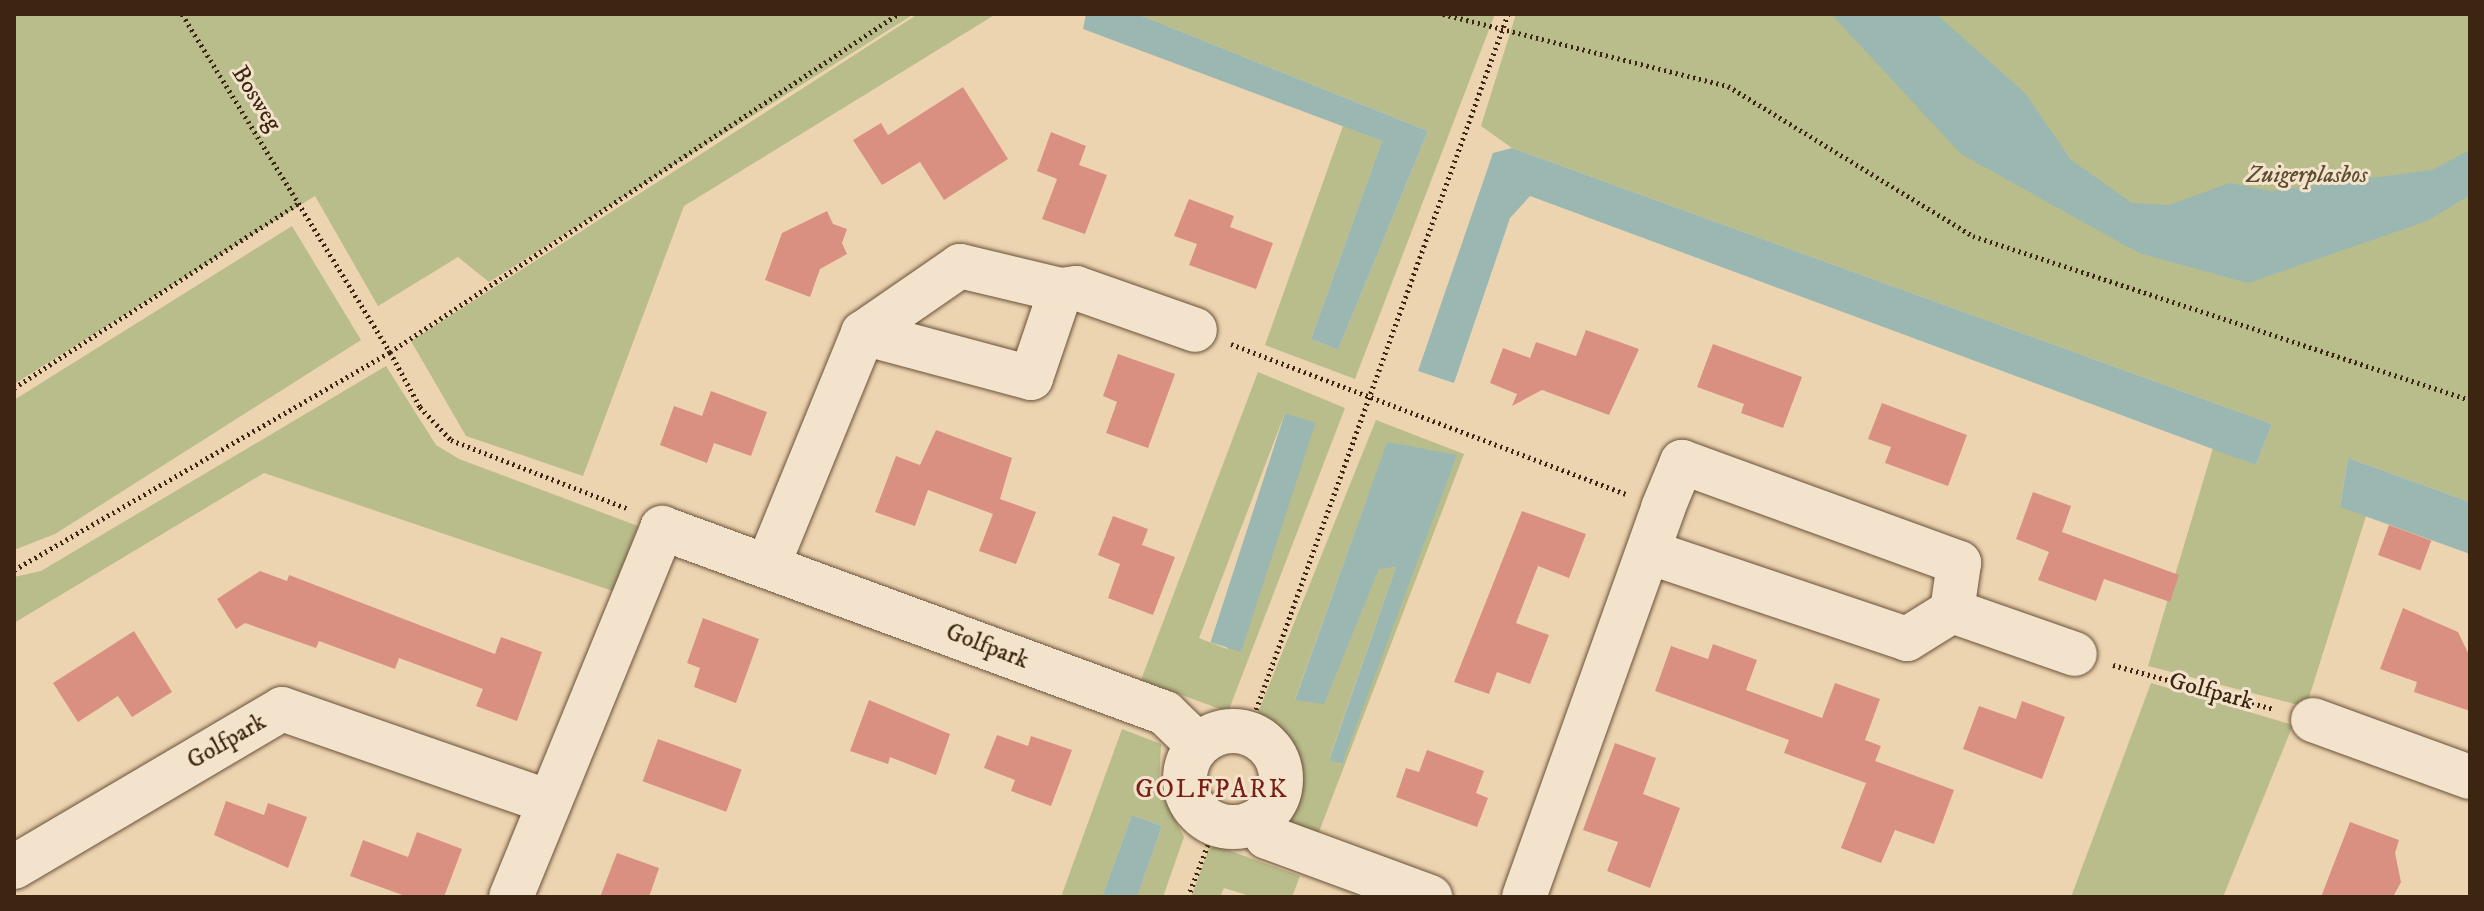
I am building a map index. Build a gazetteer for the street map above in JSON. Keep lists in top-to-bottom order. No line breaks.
{"streets":{"street":["Golfpark"],"path":["Bosweg"]},"districts":["GOLFPARK"],"parks":["Zuigerplasbos"]}
